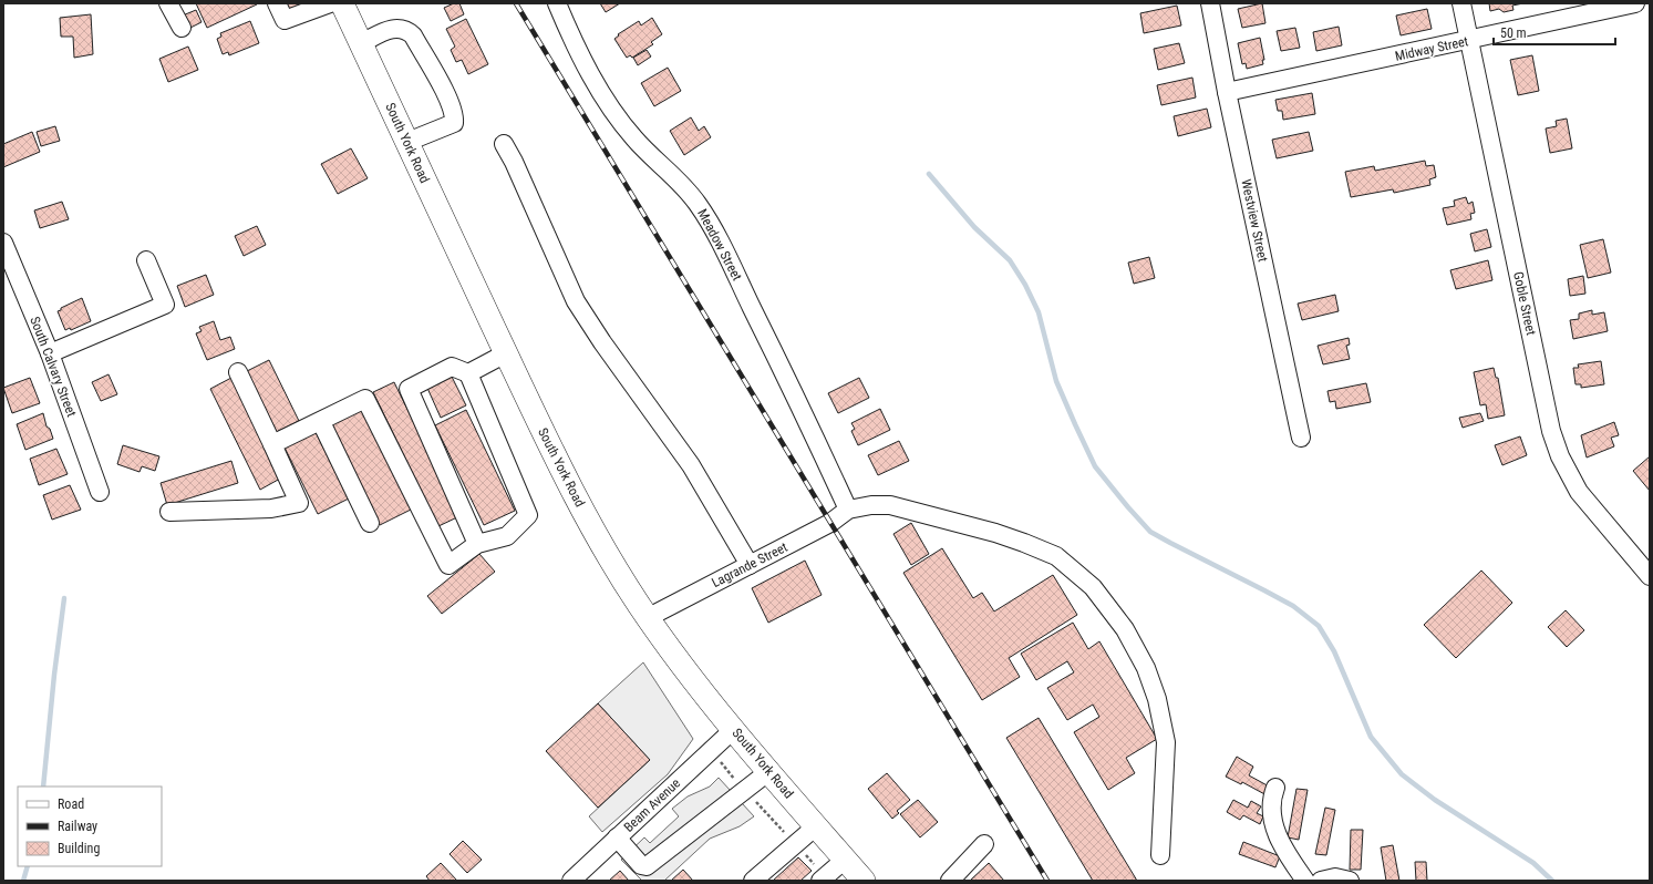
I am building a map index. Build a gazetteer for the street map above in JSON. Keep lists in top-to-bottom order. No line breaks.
{"streets":{"main road":["South York Road"],"street":["Midway Street","Westview Street","Meadow Street","Goble Street","South Calvary Street","Lagrande Street","Beam Avenue"]},"crossings":[["Midway Street","Westview Street"],["Midway Street","Goble Street"],["South York Road","Lagrande Street"],["South York Road","Beam Avenue"],["Meadow Street","Lagrande Street"]],"legend":["Road","Railway","Building"],"scale_bar":"50 m"}
